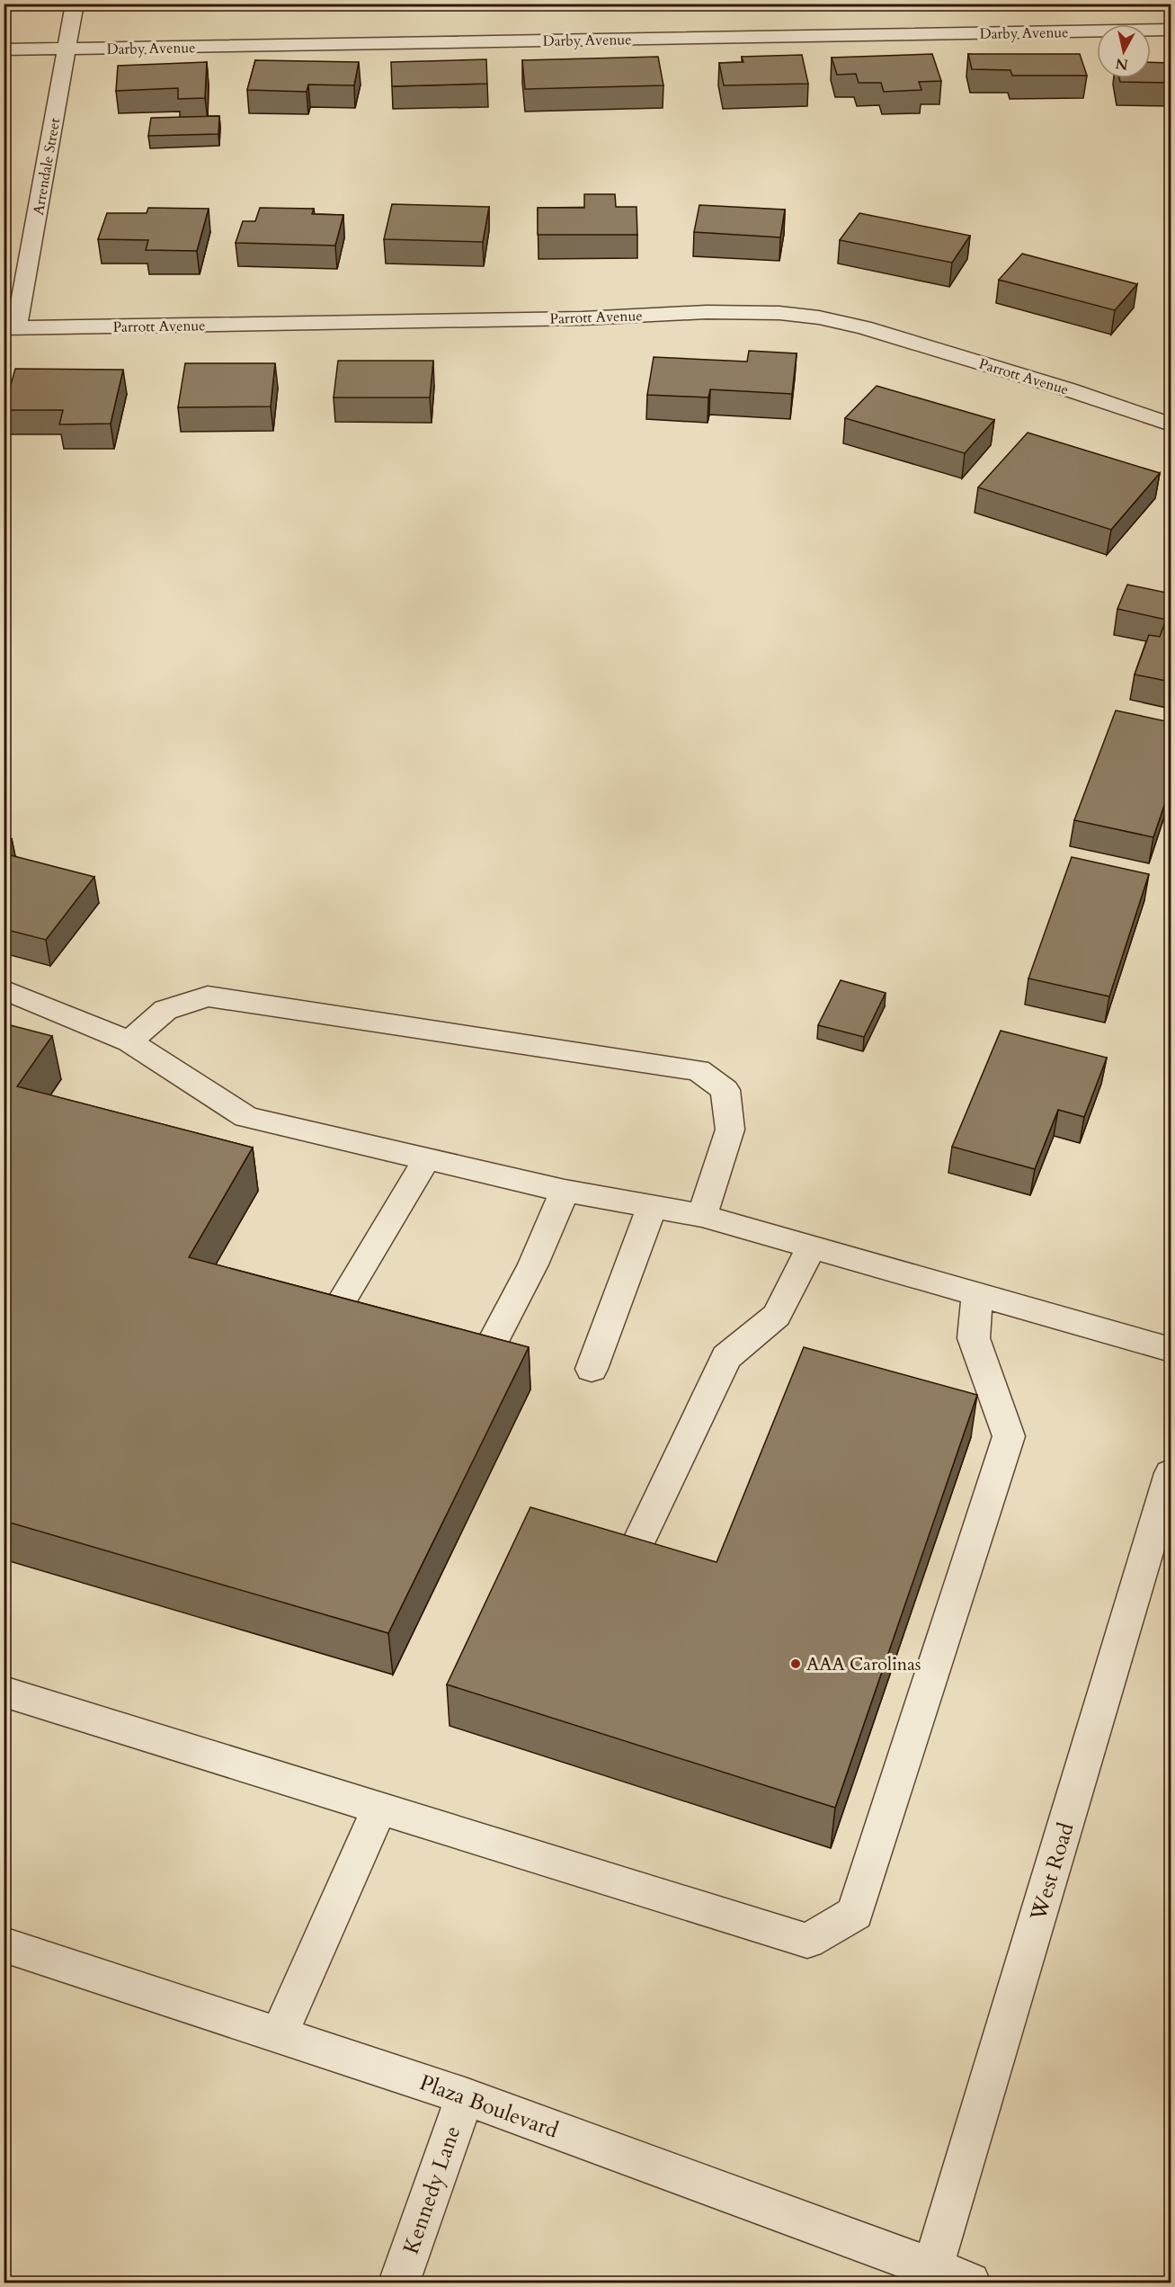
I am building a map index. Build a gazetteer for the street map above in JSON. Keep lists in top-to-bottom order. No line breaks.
{"streets":{"street":["Darby Avenue","Arrendale Street","Parrott Avenue","West Road","Plaza Boulevard","Kennedy Lane"]},"crossings":[["Darby Avenue","Arrendale Street"],["Arrendale Street","Parrott Avenue"],["West Road","Plaza Boulevard"],["Plaza Boulevard","Kennedy Lane"]],"places":["AAA Carolinas"],"north":"bottom"}
